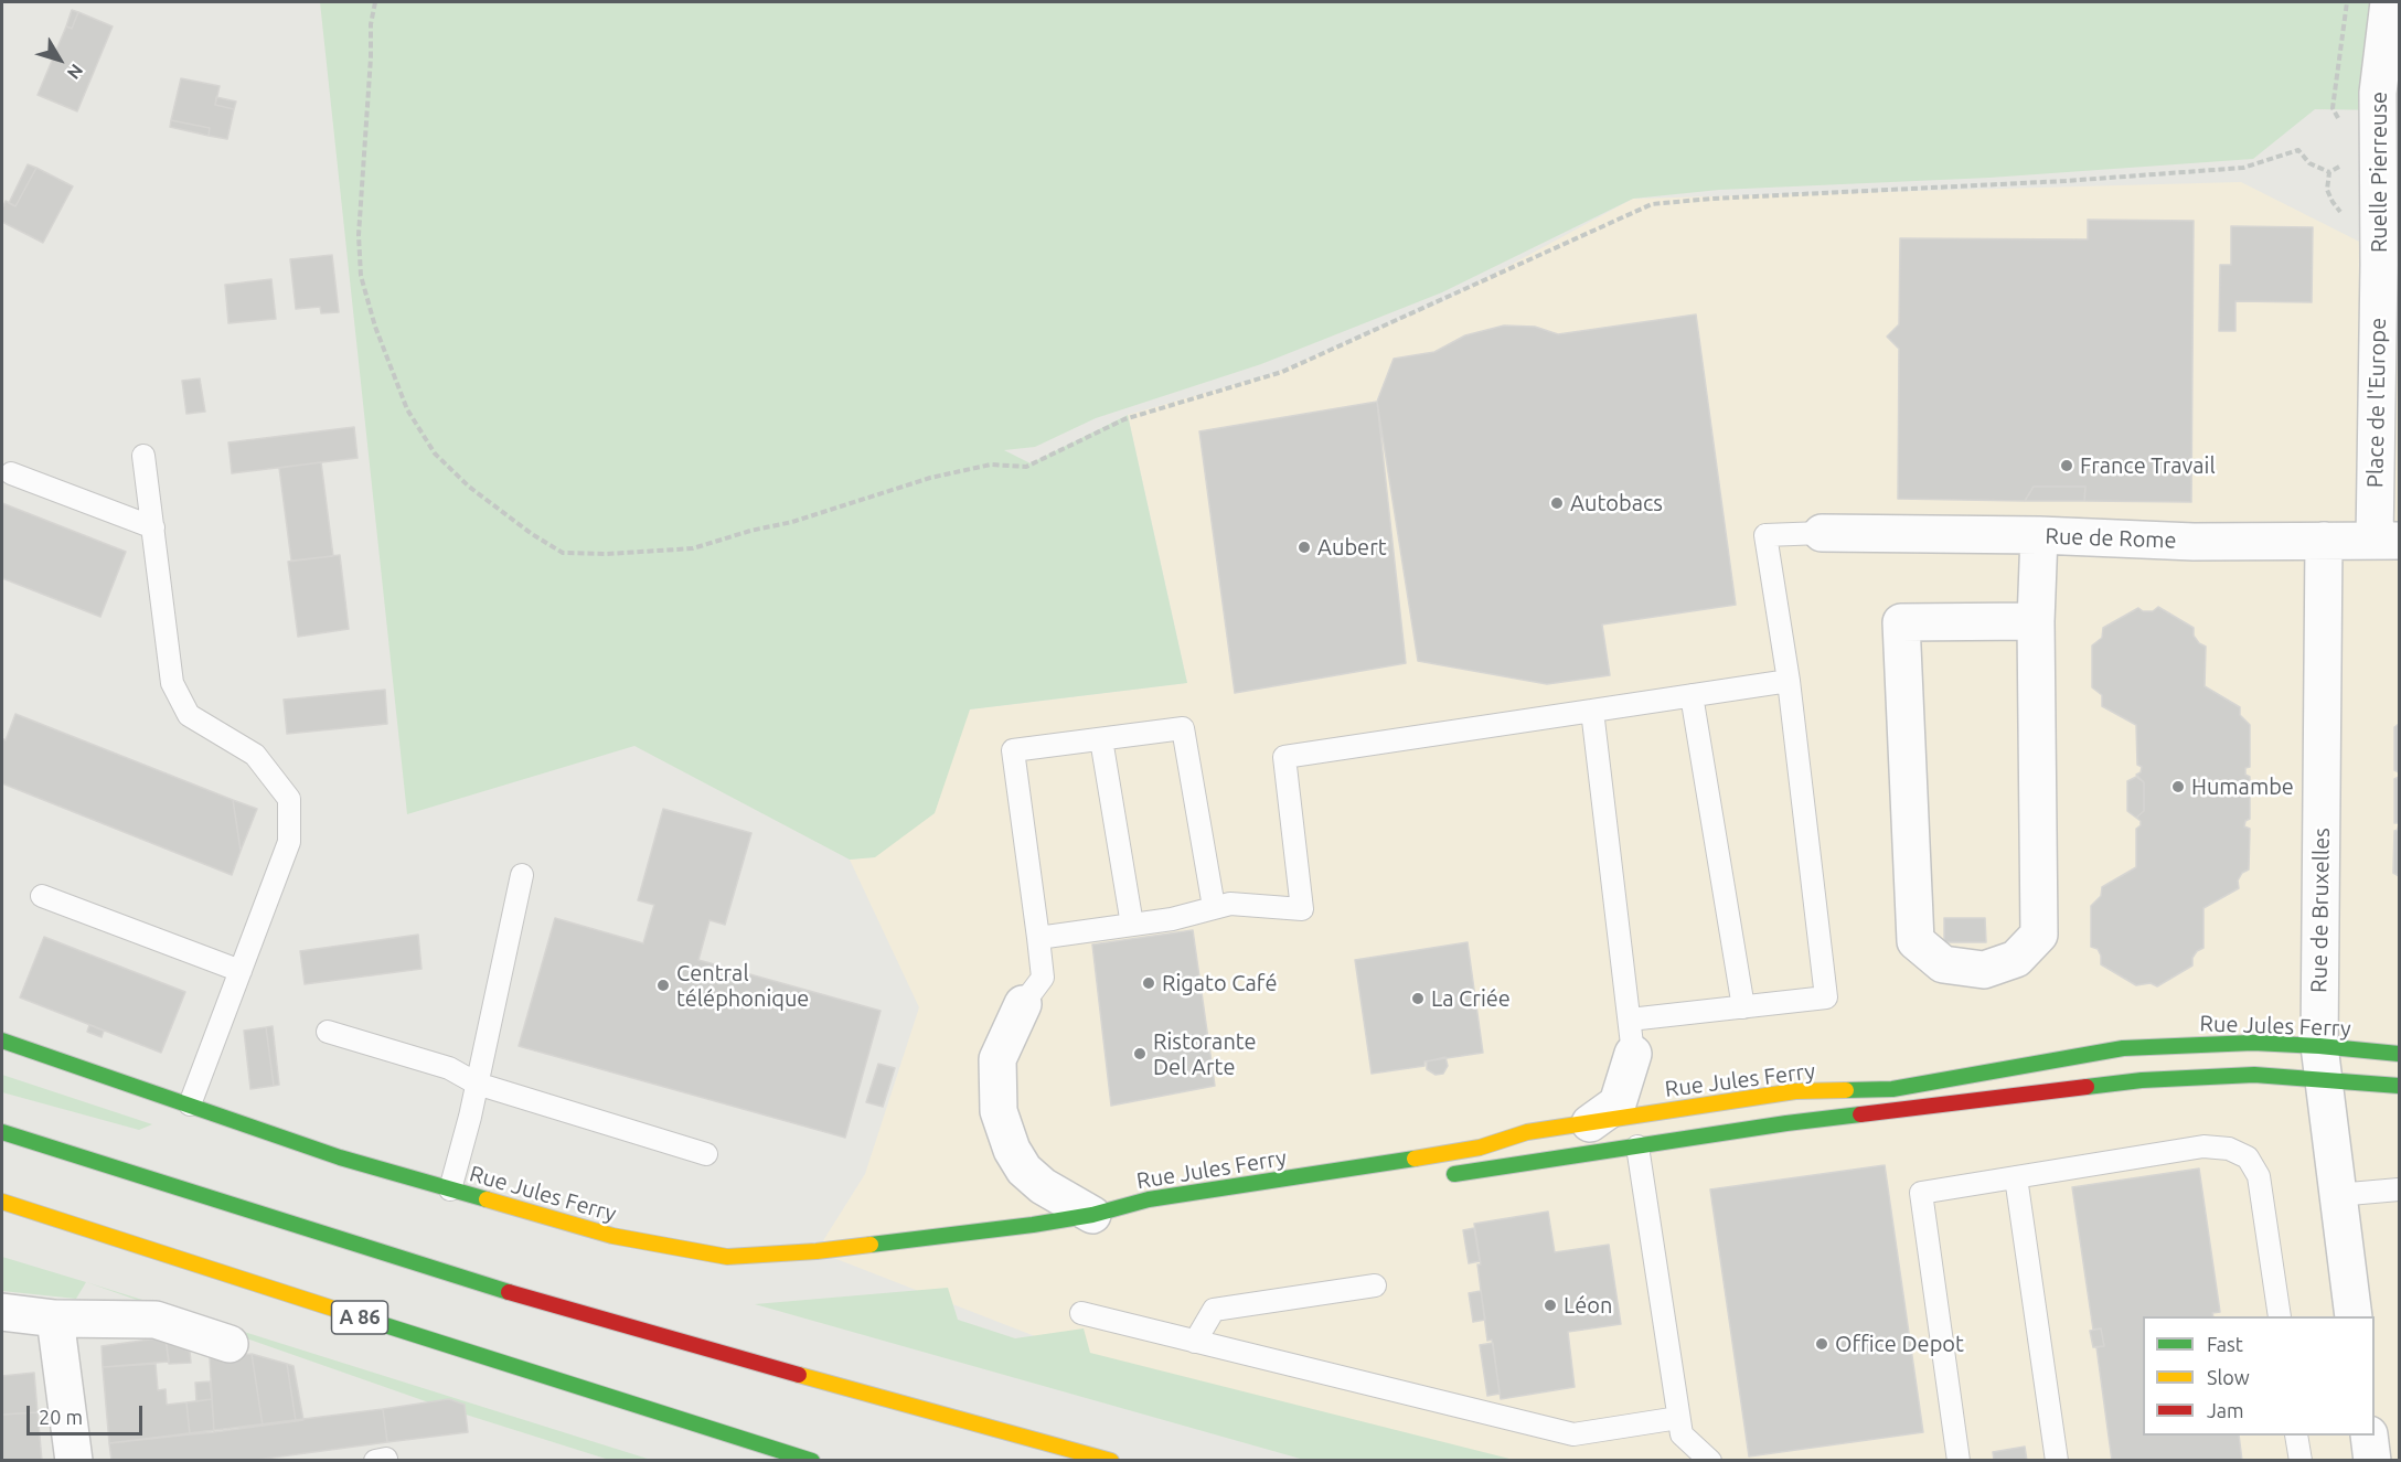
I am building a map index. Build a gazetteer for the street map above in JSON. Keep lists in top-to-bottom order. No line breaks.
{"streets":{"main road":["Rue Jules Ferry","A 86"],"street":["Ruelle Pierreuse","Place de l'Europe","Rue de Rome","Rue de Bruxelles"]},"crossings":[["Ruelle Pierreuse","Place de l'Europe"],["Place de l'Europe","Rue de Rome"],["Rue de Rome","Rue de Bruxelles"],["Rue de Bruxelles","Rue Jules Ferry"]],"places":["France Travail","Autobacs","Aubert","Humambe","Rigato Café","Central téléphonique","La Criée","Ristorante Del Arte","Léon","Office Depot"],"legend":["Fast","Slow","Jam"],"scale_bar":"20 m","north":"bottom right"}
